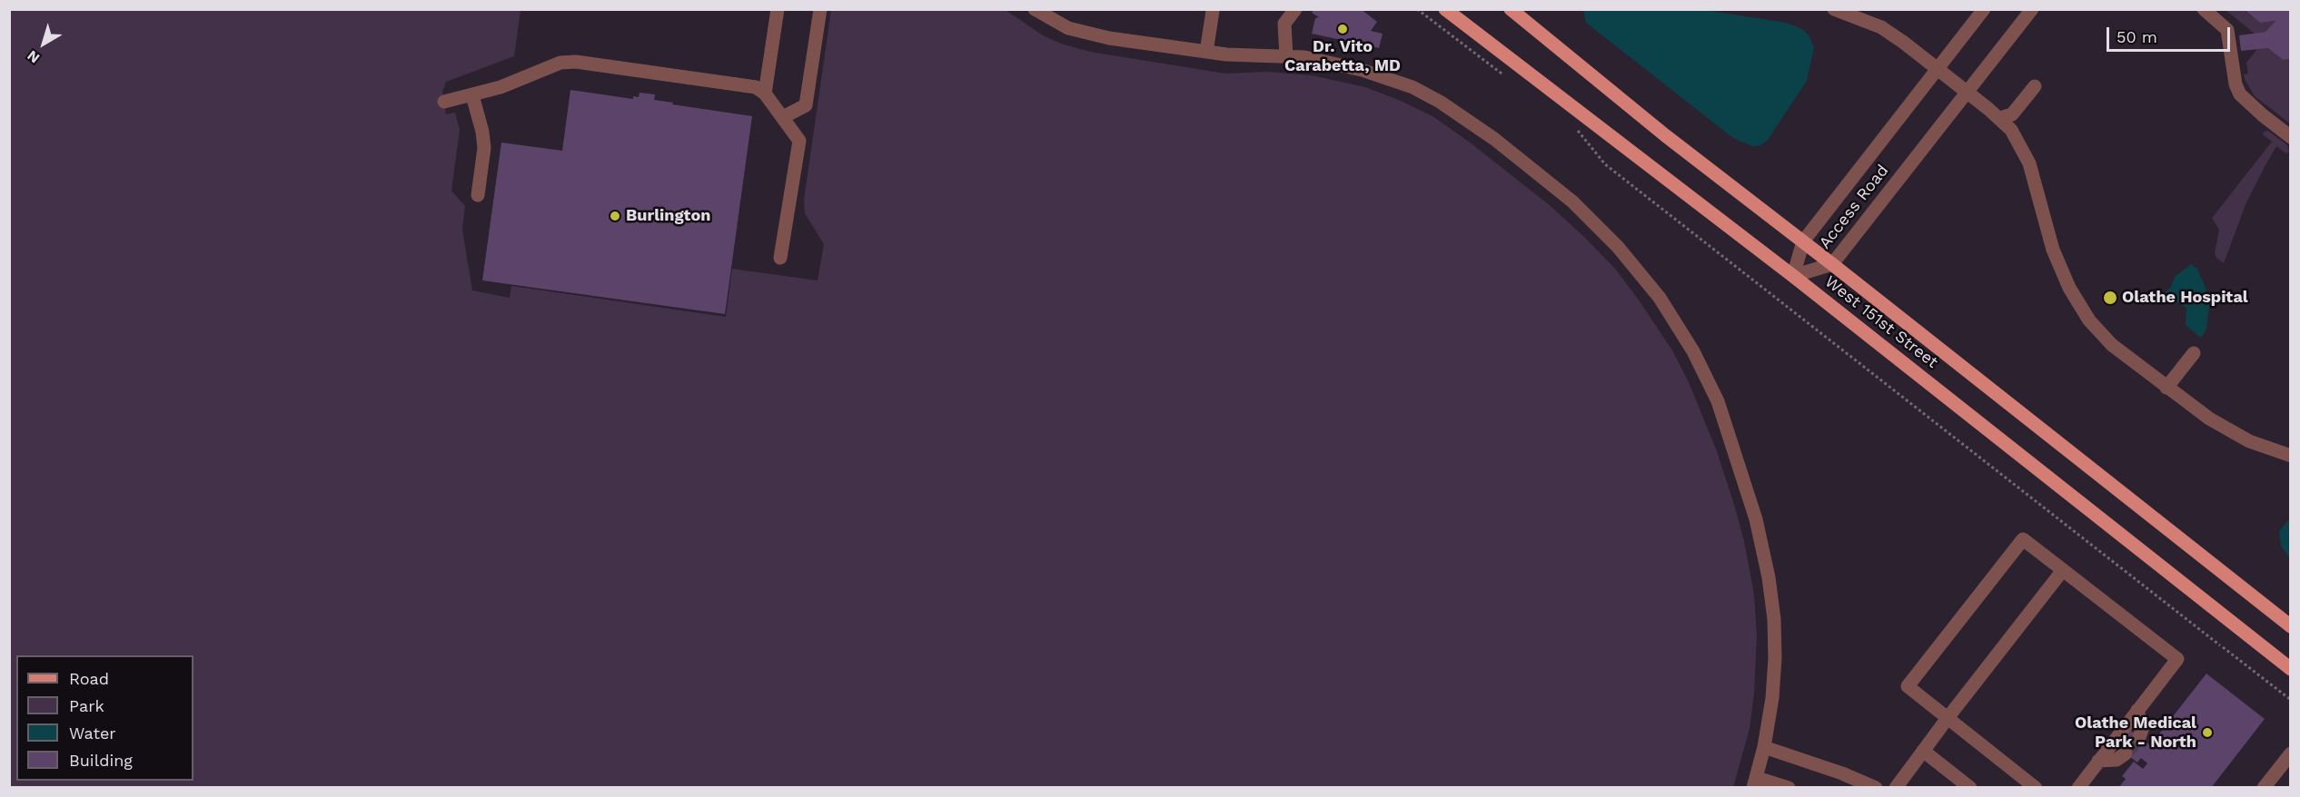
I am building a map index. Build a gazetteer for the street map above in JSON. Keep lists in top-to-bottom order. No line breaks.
{"streets":{"main road":["West 151st Street"],"street":["Access Road"]},"crossings":[["Access Road","West 151st Street"]],"places":["Dr. Vito Carabetta, MD","Burlington","Olathe Hospital","Olathe Medical Park - North"],"legend":["Road","Park","Water","Building"],"scale_bar":"50 m","north":"bottom left"}
